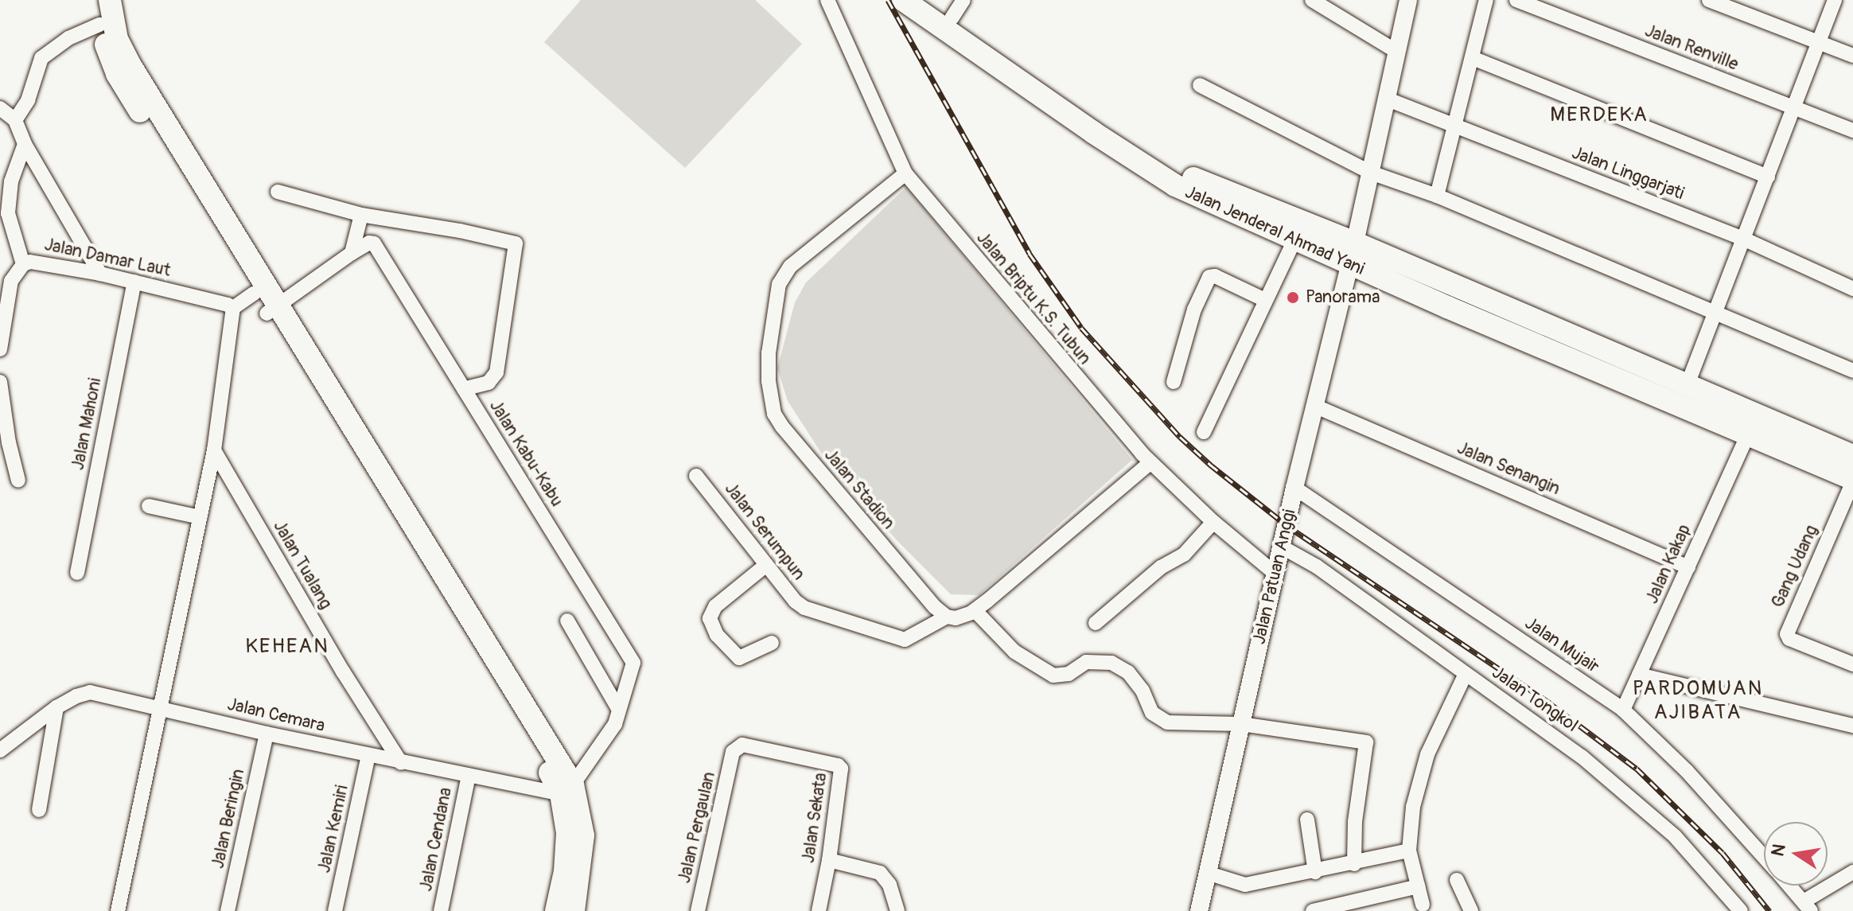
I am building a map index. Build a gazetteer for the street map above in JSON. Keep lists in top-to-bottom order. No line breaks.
{"streets":{"main road":["Jalan Jenderal Ahmad Yani"],"street":["Jalan Renville","Jalan Linggarjati","Jalan Damar Laut","Jalan Briptu K.S. Tubun","Jalan Mahoni","Jalan Kabu-Kabu","Jalan Senangin","Jalan Stadion","Jalan Serumpun","Jalan Kakap","Jalan Tualang","Gang Udang","Jalan Patuan Anggi","Jalan Mujair","Jalan Tongkol","Jalan Cemara","Jalan Sekata","Jalan Beringin","Jalan Pergaulan","Jalan Kemiri","Jalan Cendana"]},"crossings":[["Jalan Linggarjati","Jalan Patuan Anggi"],["Jalan Jenderal Ahmad Yani","Jalan Kakap"],["Jalan Jenderal Ahmad Yani","Gang Udang"],["Jalan Jenderal Ahmad Yani","Jalan Patuan Anggi"],["Jalan Damar Laut","Jalan Mahoni"],["Jalan Briptu K.S. Tubun","Jalan Stadion"],["Jalan Briptu K.S. Tubun","Jalan Patuan Anggi"],["Jalan Kabu-Kabu","Jalan Cemara"],["Jalan Senangin","Jalan Kakap"],["Jalan Senangin","Jalan Patuan Anggi"],["Jalan Stadion","Jalan Serumpun"],["Jalan Kakap","Jalan Mujair"],["Jalan Tualang","Jalan Cemara"],["Jalan Patuan Anggi","Jalan Mujair"],["Jalan Patuan Anggi","Jalan Tongkol"],["Jalan Cemara","Jalan Beringin"],["Jalan Cemara","Jalan Kemiri"],["Jalan Cemara","Jalan Cendana"],["Jalan Sekata","Jalan Pergaulan"]],"districts":["MERDEKA","KEHEAN","PARDOMUAN AJIBATA"],"places":["Panorama"],"north":"left"}
